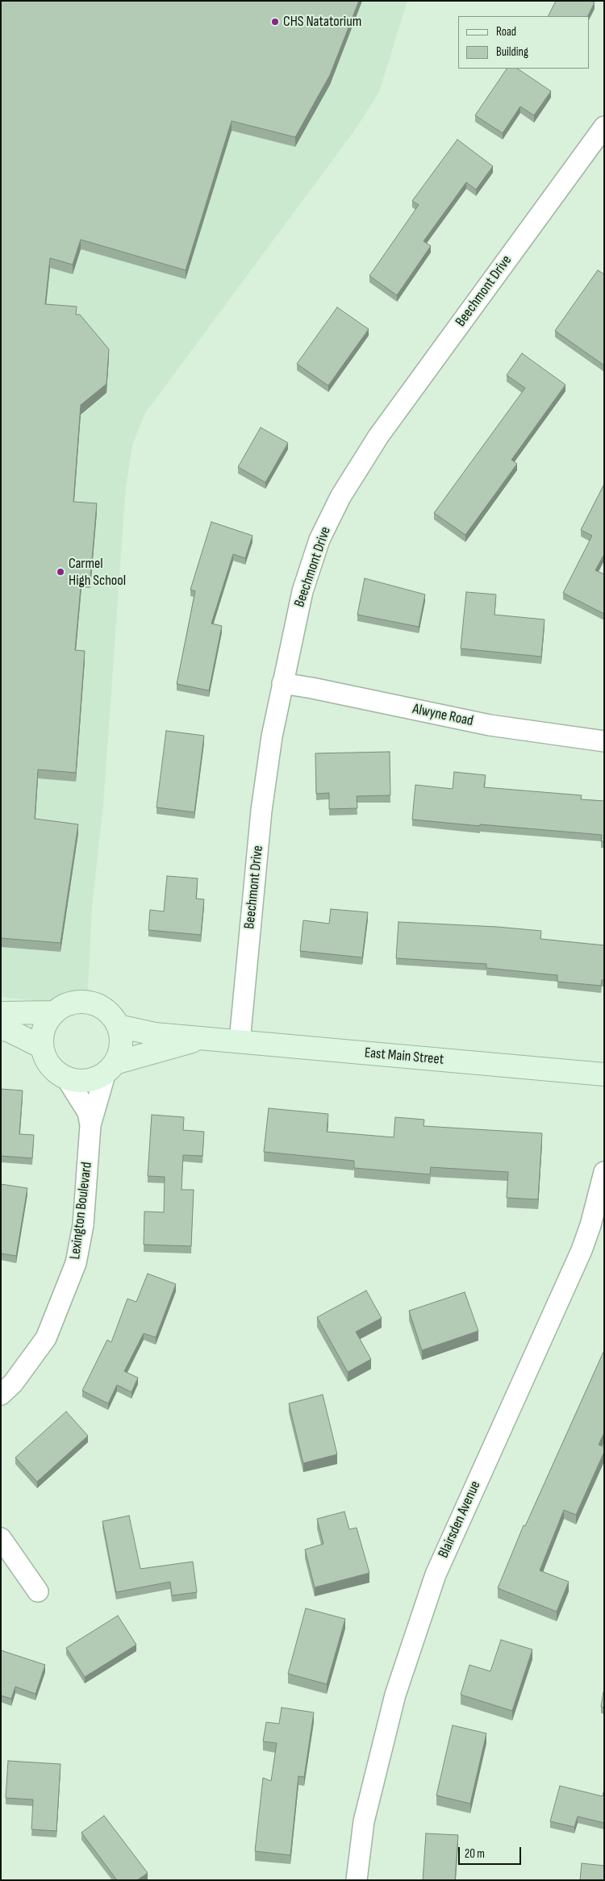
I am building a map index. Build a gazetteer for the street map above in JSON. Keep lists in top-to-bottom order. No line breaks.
{"streets":{"main road":["East Main Street"],"street":["Beechmont Drive","Alwyne Road","Lexington Boulevard","Blairsden Avenue"]},"crossings":[["Beechmont Drive","Alwyne Road"],["Beechmont Drive","East Main Street"],["East Main Street","Lexington Boulevard"]],"places":["CHS Natatorium","Carmel High School"],"legend":["Road","Building"],"scale_bar":"20 m"}
